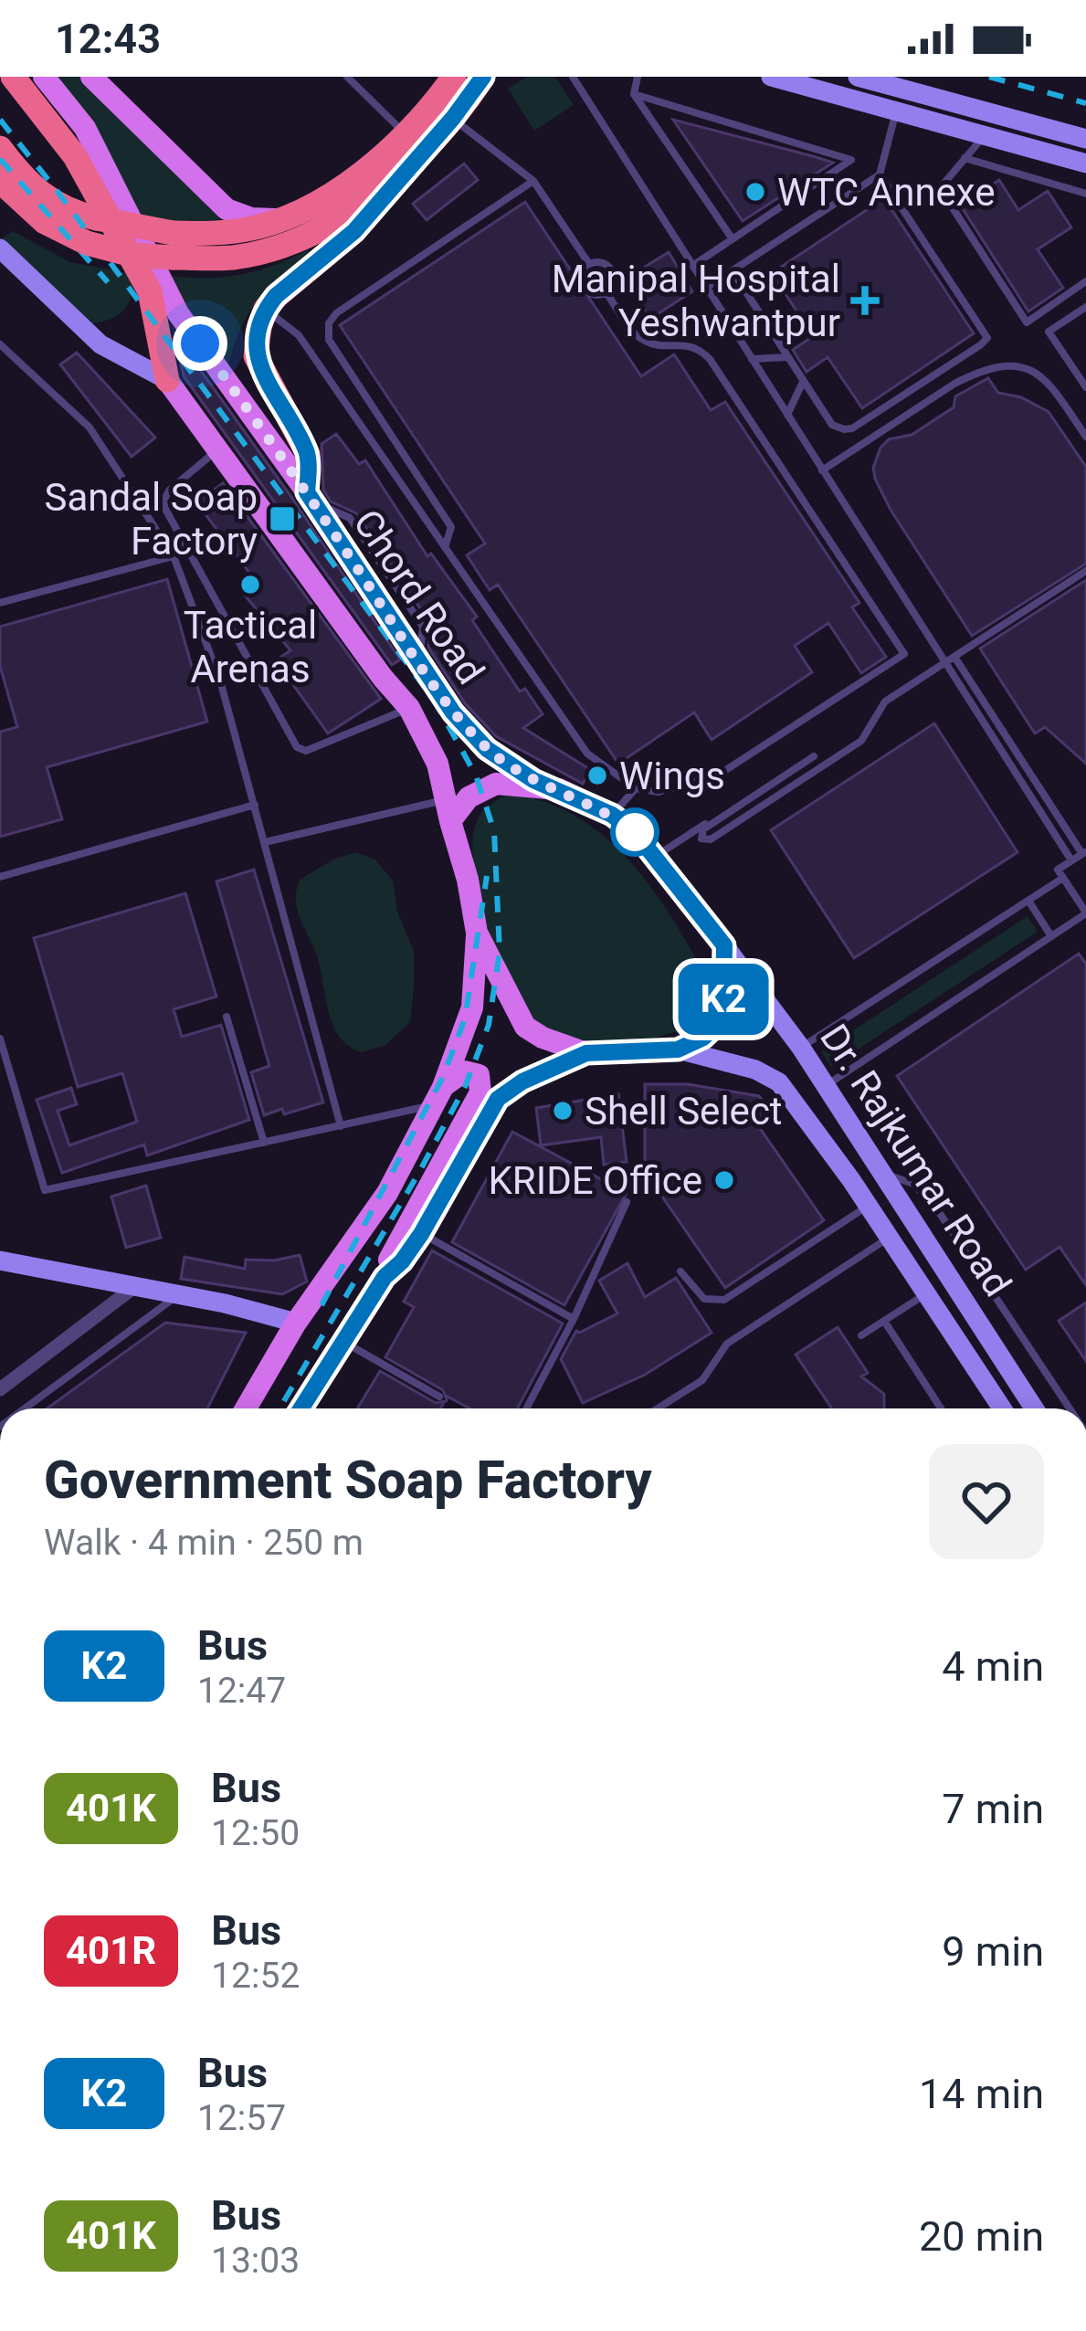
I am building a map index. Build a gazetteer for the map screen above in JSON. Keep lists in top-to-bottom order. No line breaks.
{"streets":{"main road":["Chord Road","Dr. Rajkumar Road"]},"crossings":[["Chord Road","Dr. Rajkumar Road"]],"places":{"other":["WTC Annexe","Tactical Arenas","Wings","Shell Select","KRIDE Office"],"health":["Manipal Hospital Yeshwantpur"],"transit":["Sandal Soap Factory"]},"lines":["bus line K2"],"page":{"status":"12:43","on_map":"K2","heading":["Government Soap Factory","Walk · 4 min · 250 m"],"list":[{"mark":"K2","name":"Bus","note":"12:47","value":"4 min"},{"mark":"401K","name":"Bus","note":"12:50","value":"7 min"},{"mark":"401R","name":"Bus","note":"12:52","value":"9 min"},{"mark":"K2","name":"Bus","note":"12:57","value":"14 min"},{"mark":"401K","name":"Bus","note":"13:03","value":"20 min"}]}}
